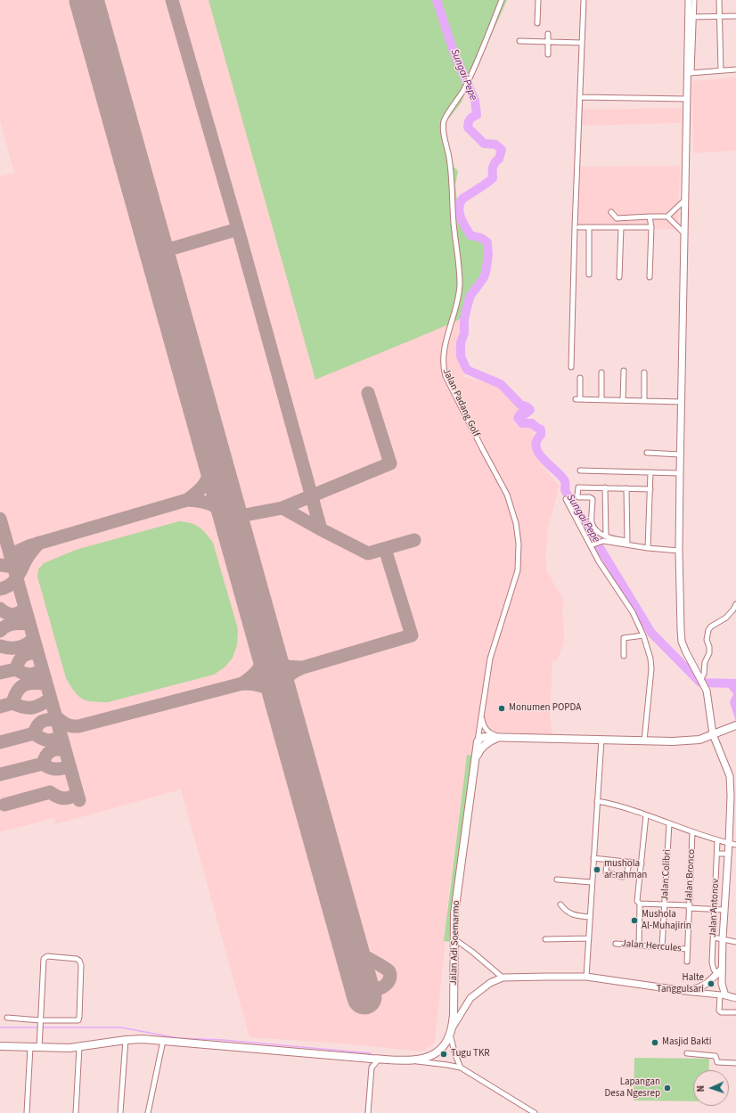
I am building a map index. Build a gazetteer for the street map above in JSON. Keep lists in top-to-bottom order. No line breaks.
{"streets":{"highway":["Jalan Adi Soemarmo"],"street":["Jalan Padang Golf","Jalan Colibri","Jalan Bronco","Jalan Antonov","Jalan Hercules"]},"crossings":[["Jalan Padang Golf","Jalan Adi Soemarmo"],["Jalan Colibri","Jalan Hercules"],["Jalan Bronco","Jalan Hercules"]],"water":["Sungai Pepe"],"places":["Monumen POPDA","mushola ar-rahman","Mushola Al-Muhajirin","Halte Tanggulsari","Masjid Bakti","Tugu TKR","Lapangan Desa Ngesrep"],"north":"left"}
